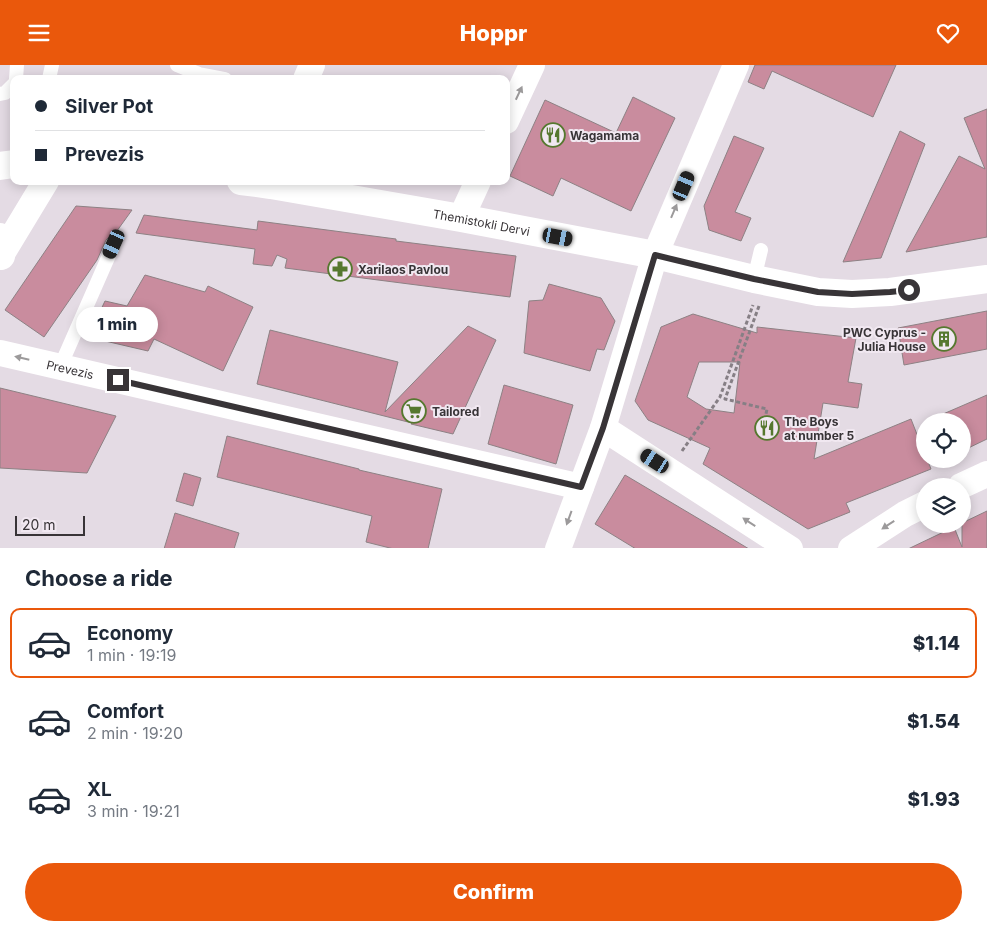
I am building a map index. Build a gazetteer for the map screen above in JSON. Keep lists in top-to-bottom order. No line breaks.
{"streets":{"main road":["Themistokli Dervi"],"street":["Prevezis"]},"places":{"restaurant":["Wagamama","The Boys at number 5"],"pharmacy":["Xarilaos Pavlou"],"building":["PWC Cyprus - Julia House"],"supermarket":["Tailored"]},"scale_bar":"20 m","page":{"header":"Hoppr","banner":["Silver Pot","Prevezis"],"bubble":"1 min","scale":"20 m","heading":"Choose a ride","list":[{"name":"Economy","note":"1 min · 19:19","value":"$1.14"},{"name":"Comfort","note":"2 min · 19:20","value":"$1.54"},{"name":"XL","note":"3 min · 19:21","value":"$1.93"}],"buttons":"Confirm"}}
